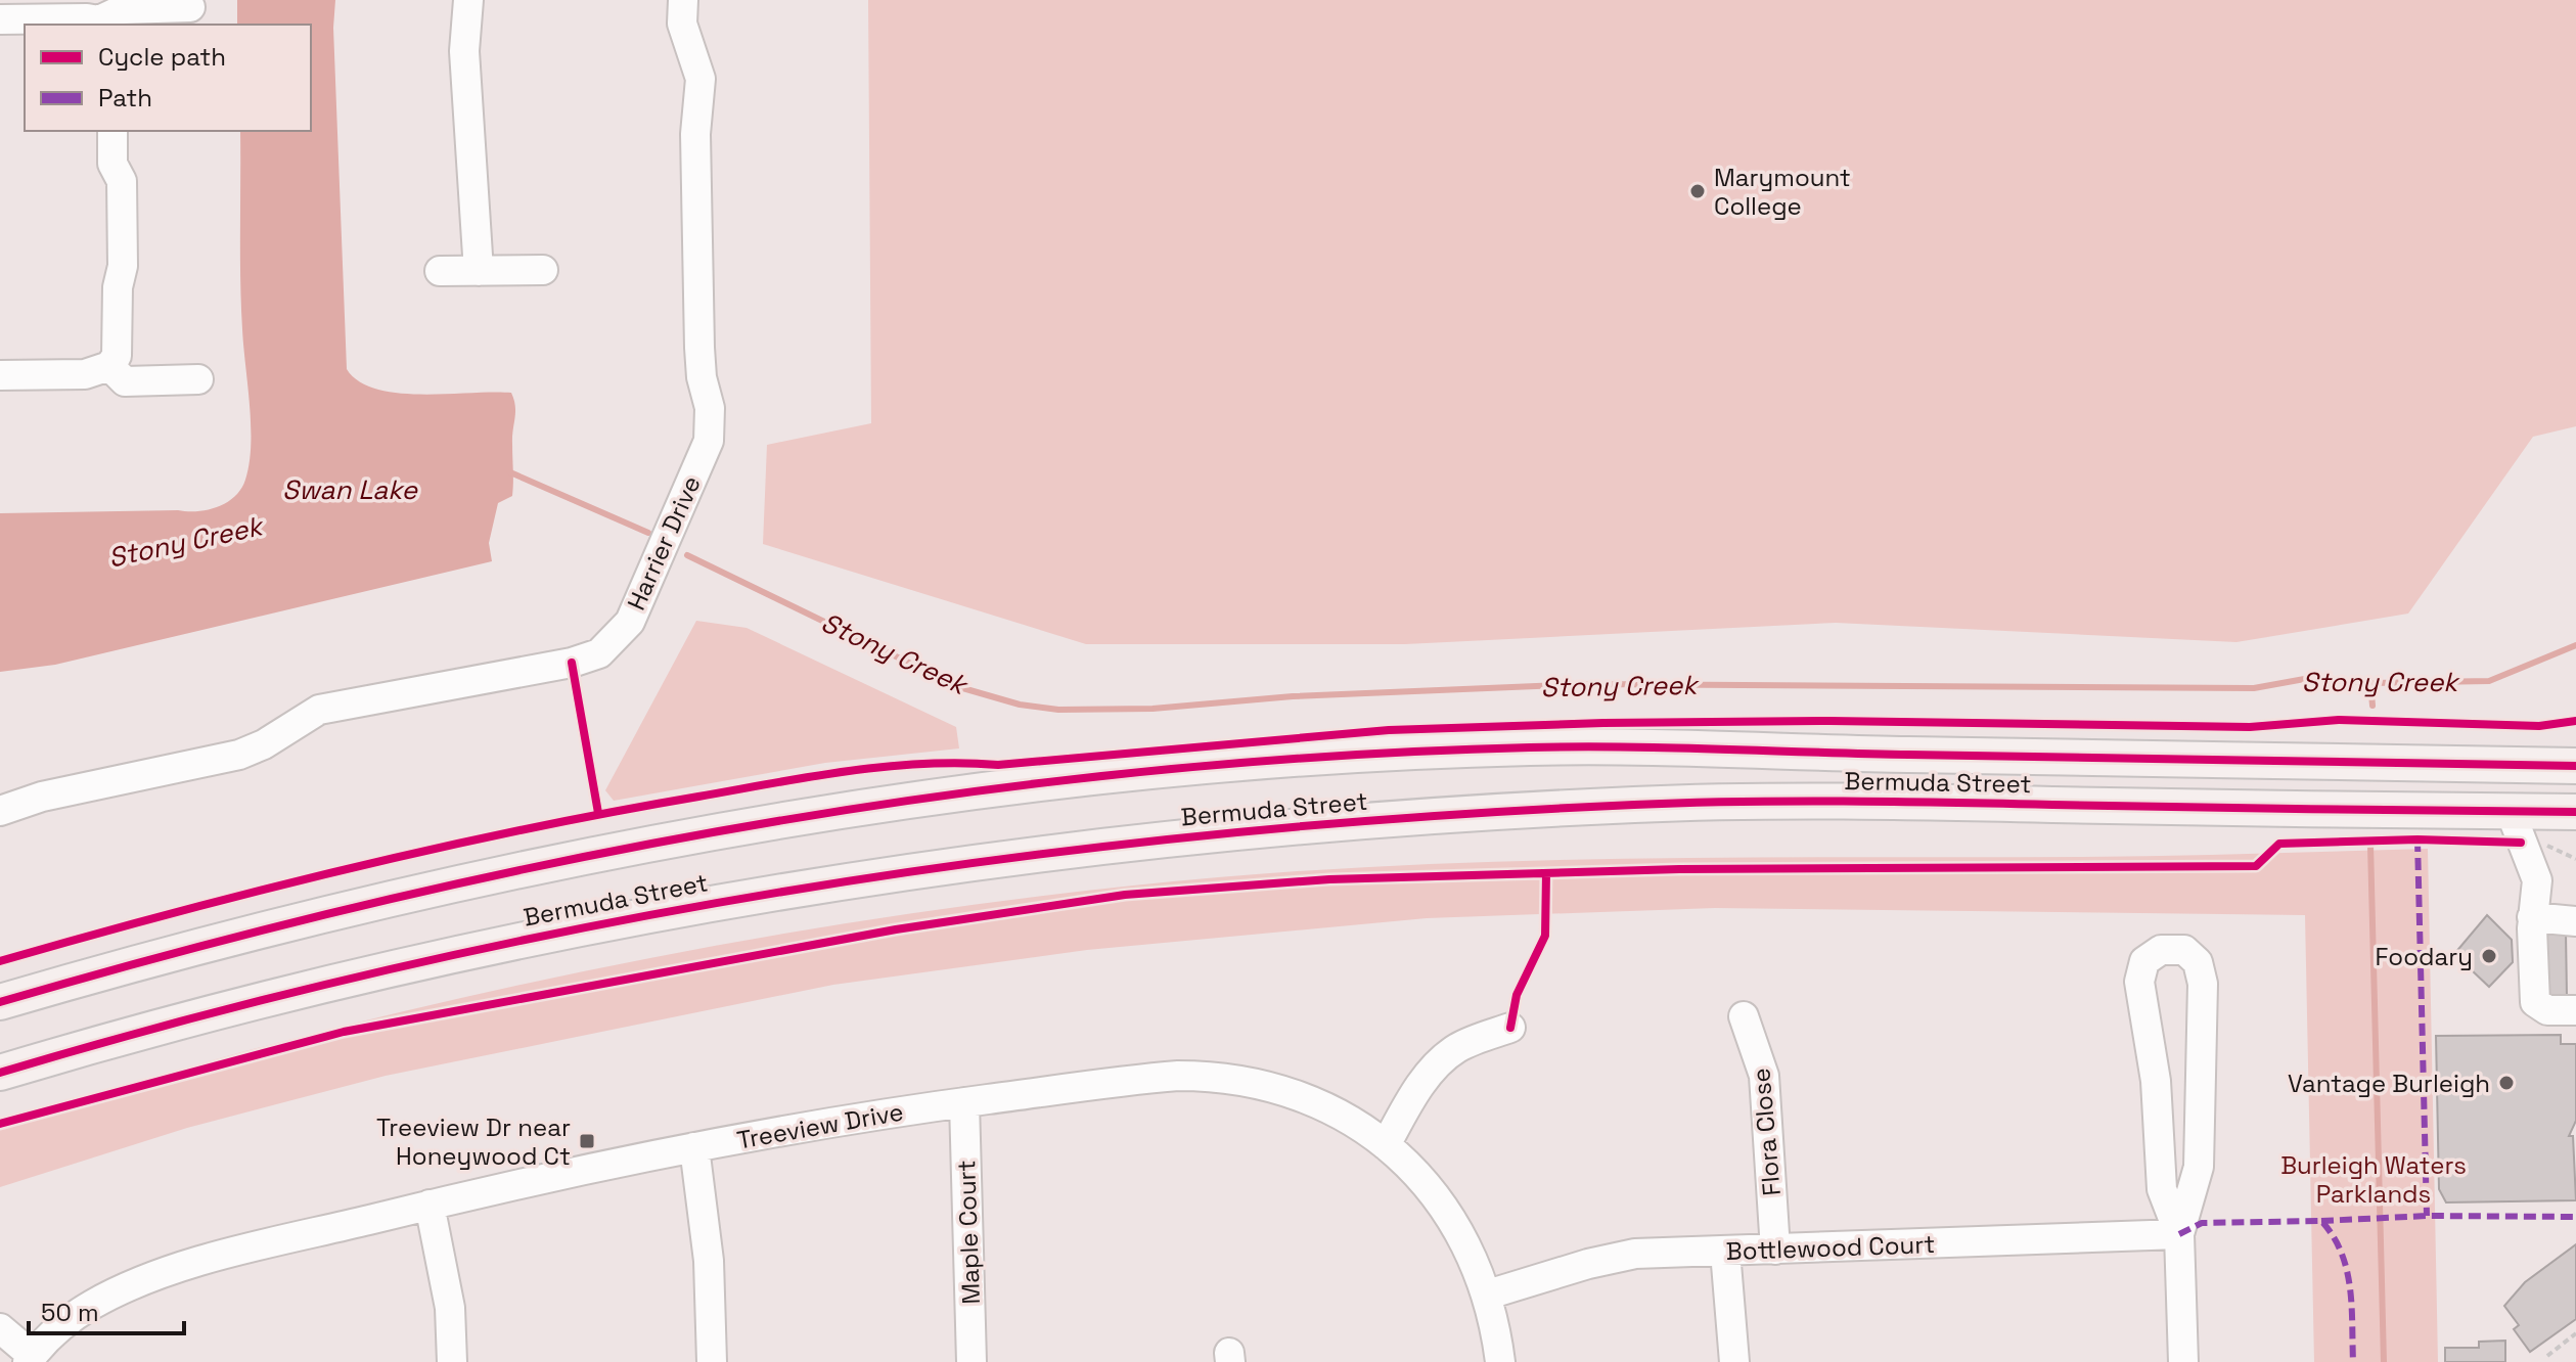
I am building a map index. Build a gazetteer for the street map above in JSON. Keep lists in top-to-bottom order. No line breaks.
{"streets":{"main road":["Bermuda Street"],"street":["Harrier Drive","Treeview Drive","Flora Close","Maple Court","Bottlewood Court"]},"crossings":[["Treeview Drive","Maple Court"],["Treeview Drive","Bottlewood Court"],["Flora Close","Bottlewood Court"]],"water":["Swan Lake","Stony Creek"],"parks":["Burleigh Waters Parklands"],"places":{"other":["Marymount College","Foodary","Vantage Burleigh"],"transit":["Treeview Dr near Honeywood Ct"]},"legend":["Cycle path","Path"],"scale_bar":"50 m"}
